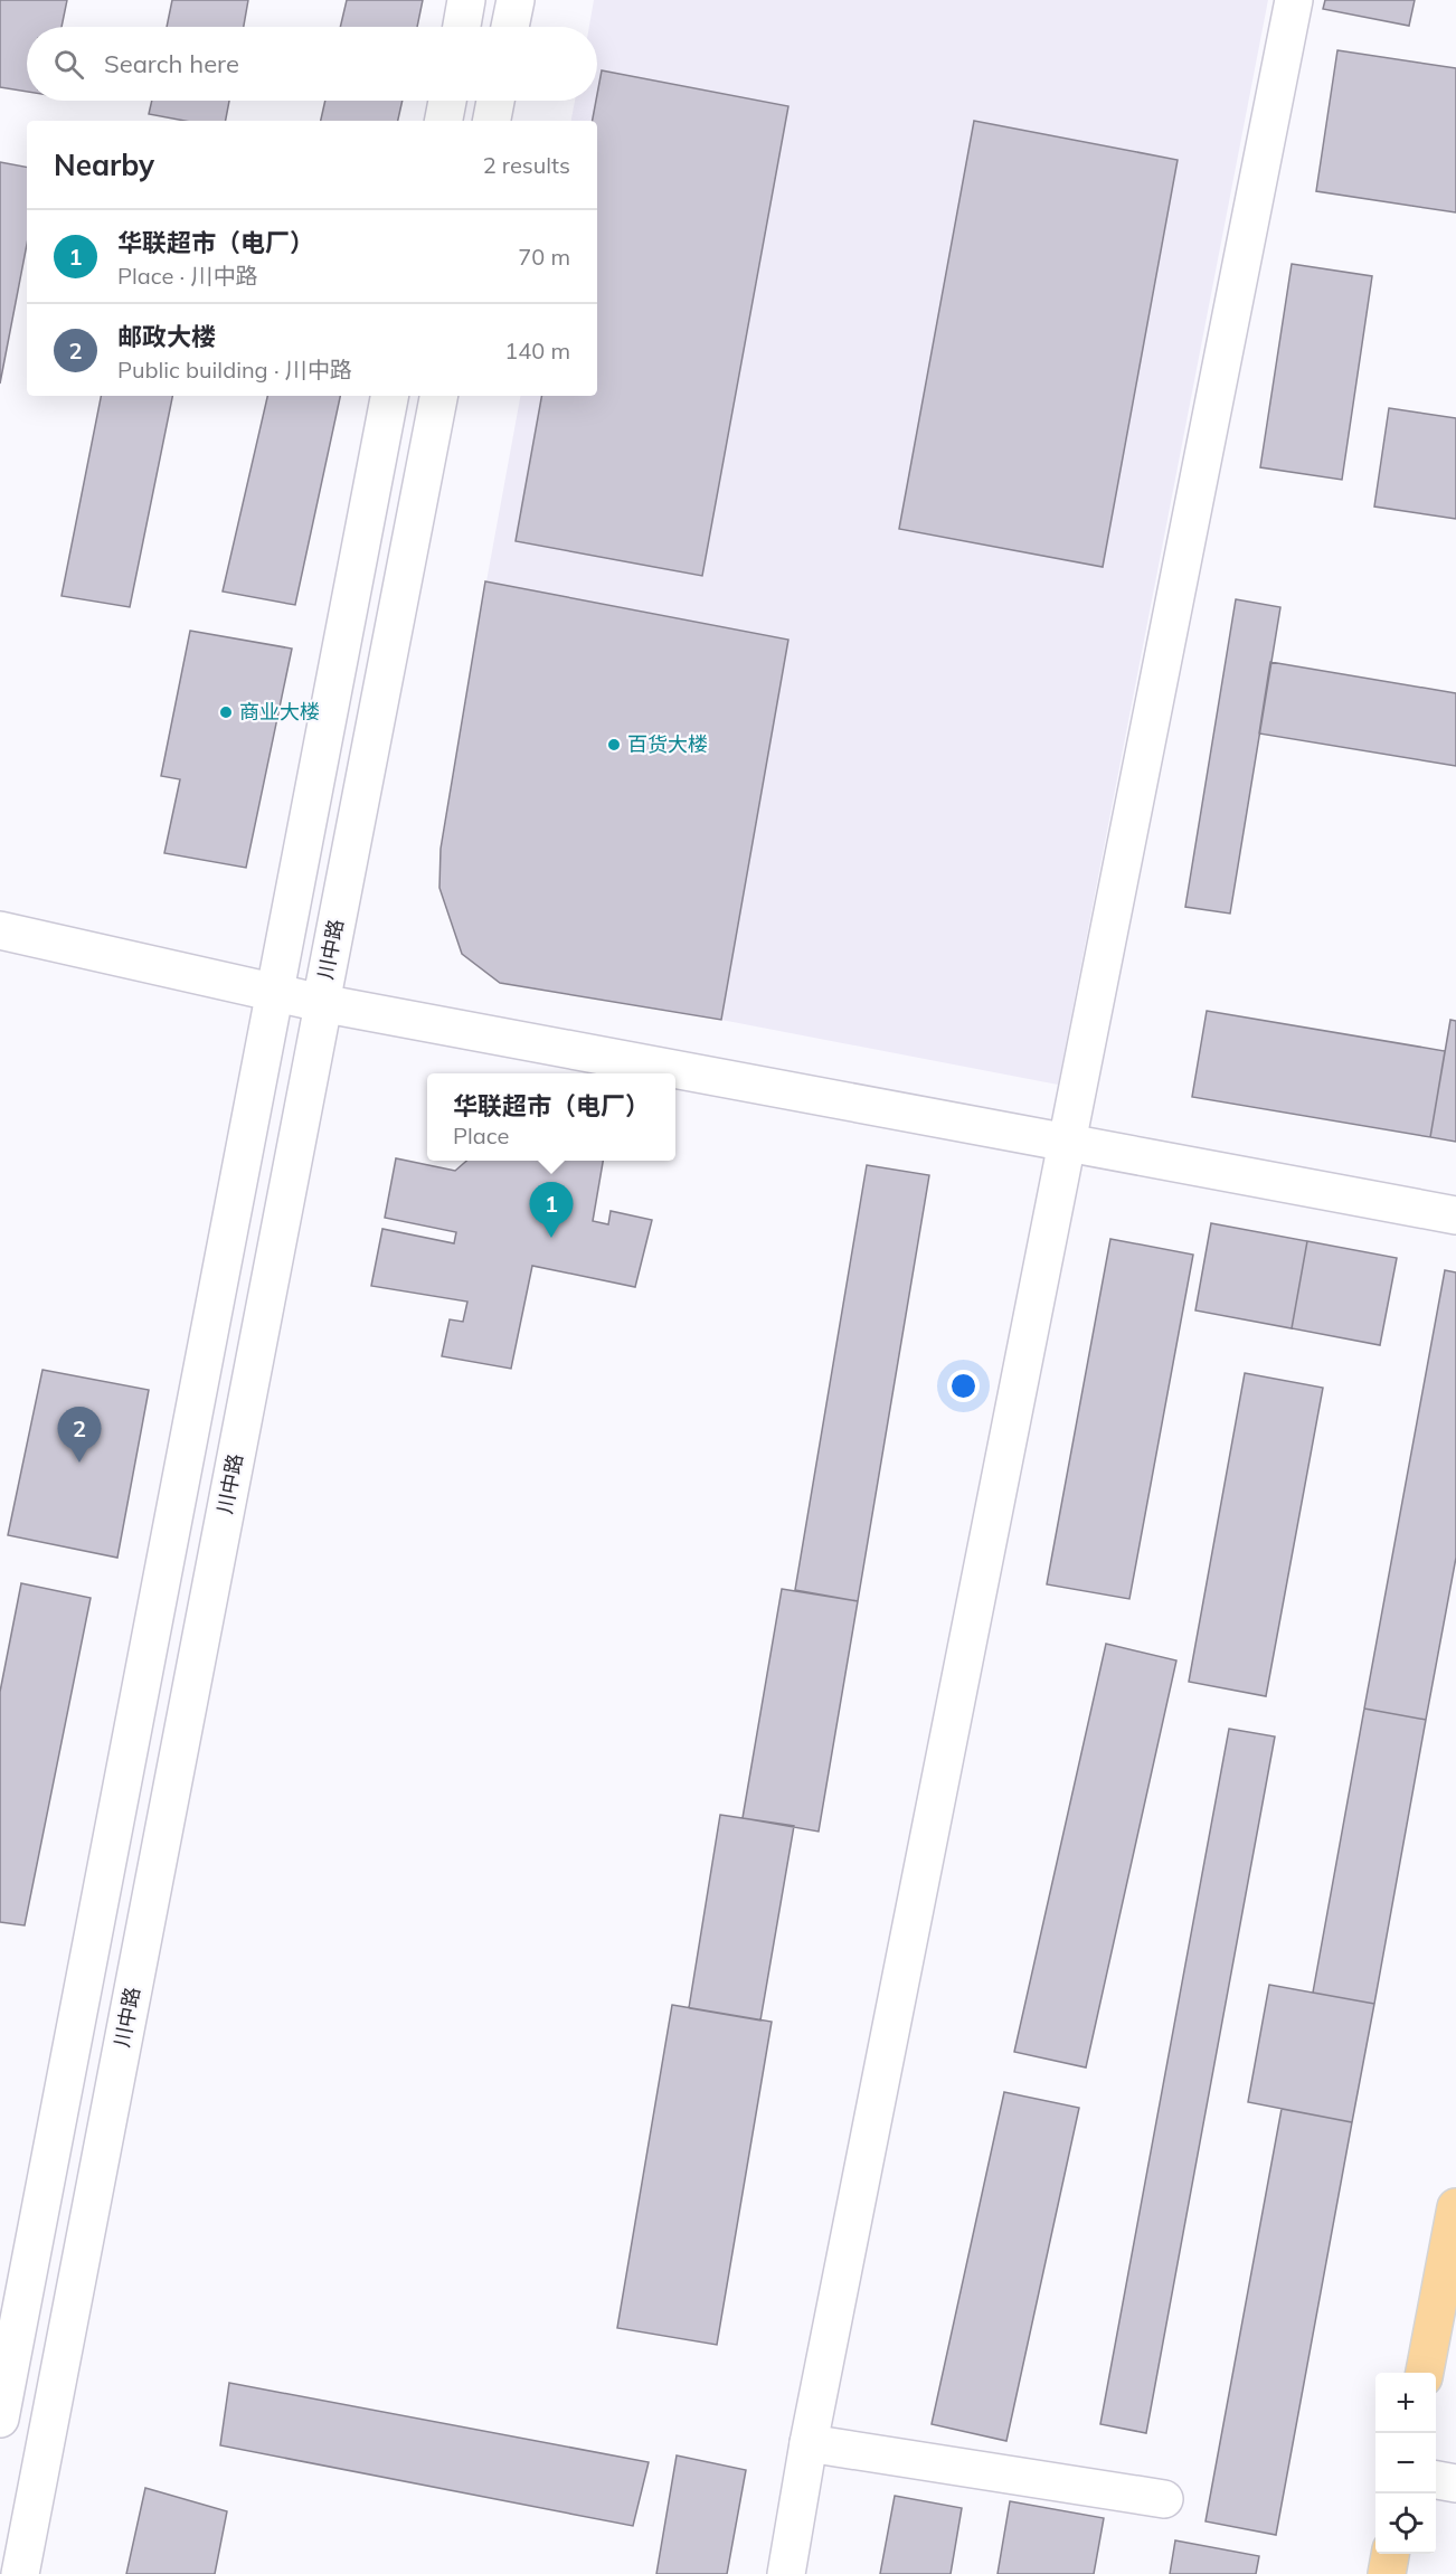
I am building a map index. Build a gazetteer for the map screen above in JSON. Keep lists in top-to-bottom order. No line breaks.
{"streets":{"street":["川中路"]},"places":["商业大楼","百货大楼"],"page":{"search":"Search here","heading":["Nearby","2 results"],"list":[{"mark":"1","name":"华联超市（电厂）","note":"Place · 川中路","value":"70 m"},{"mark":"2","name":"邮政大楼","note":"Public building · 川中路","value":"140 m"}],"popup":["华联超市（电厂）","Place"],"pins":["1","2"],"map_buttons":["+","−"]}}
